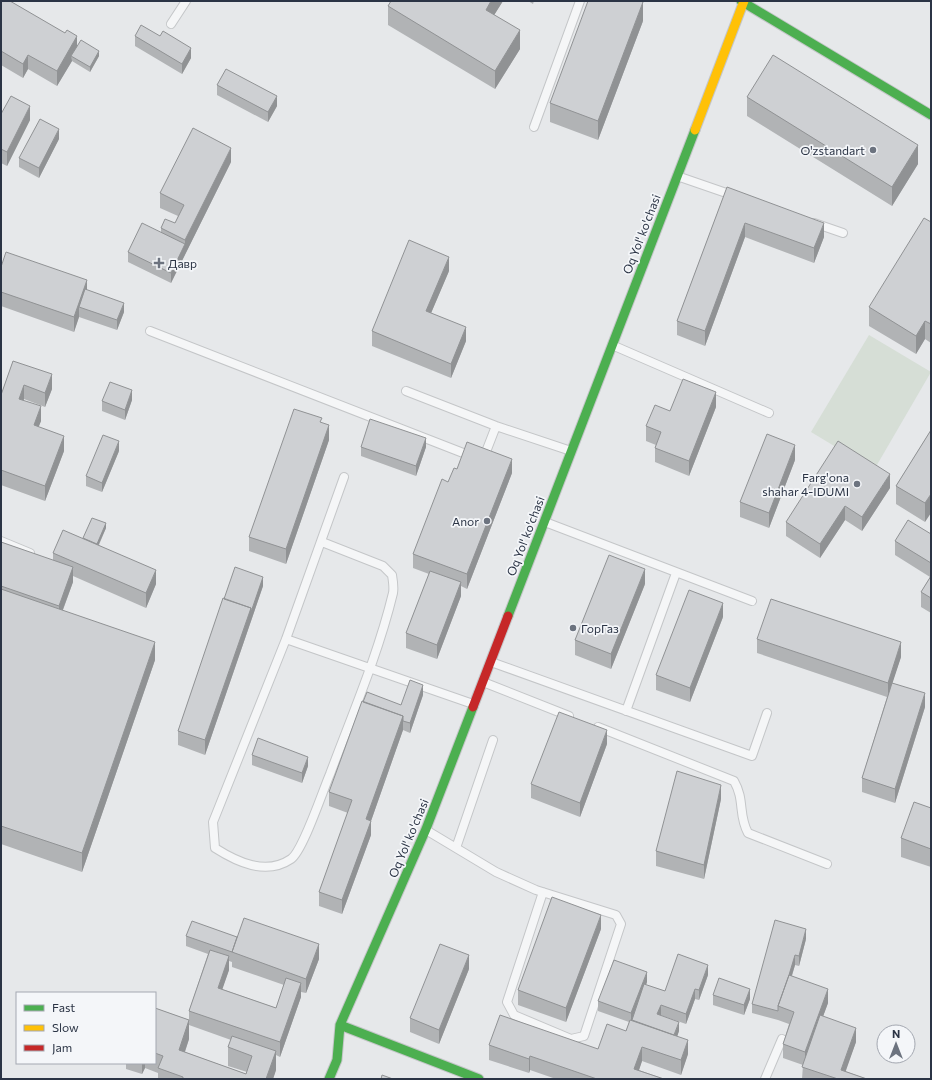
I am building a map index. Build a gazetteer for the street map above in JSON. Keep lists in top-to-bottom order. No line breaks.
{"streets":{"street":["Oq Yol' ko'chasi"]},"places":{"other":["O'zstandart","Farg'ona shahar 4-IDUMI","Anor","ГорГаз"],"health":["Давр"]},"legend":["Fast","Slow","Jam"],"north":"top"}
